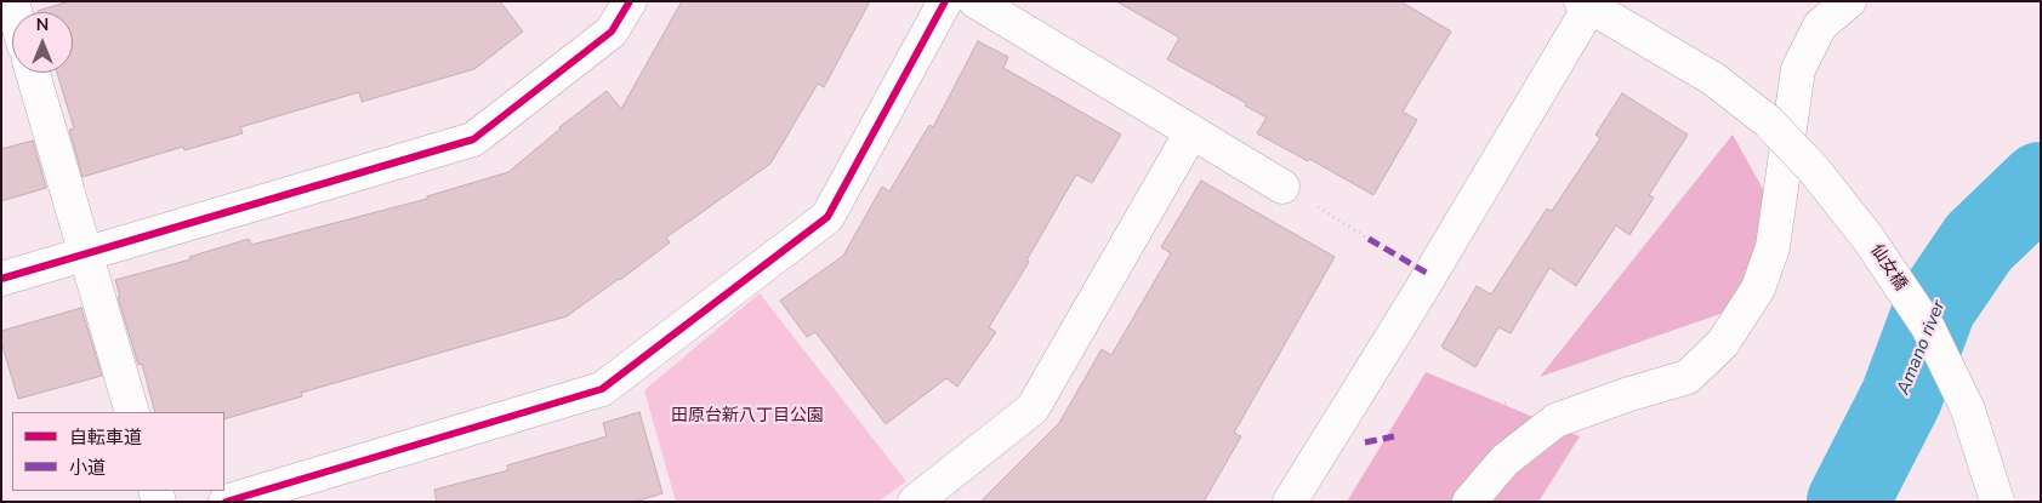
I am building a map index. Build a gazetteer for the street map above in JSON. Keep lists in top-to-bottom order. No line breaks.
{"streets":{"street":["仙女橋"]},"water":["Amano river"],"parks":["田原台新八丁目公園"],"legend":["自転車道","小道"],"north":"top"}
